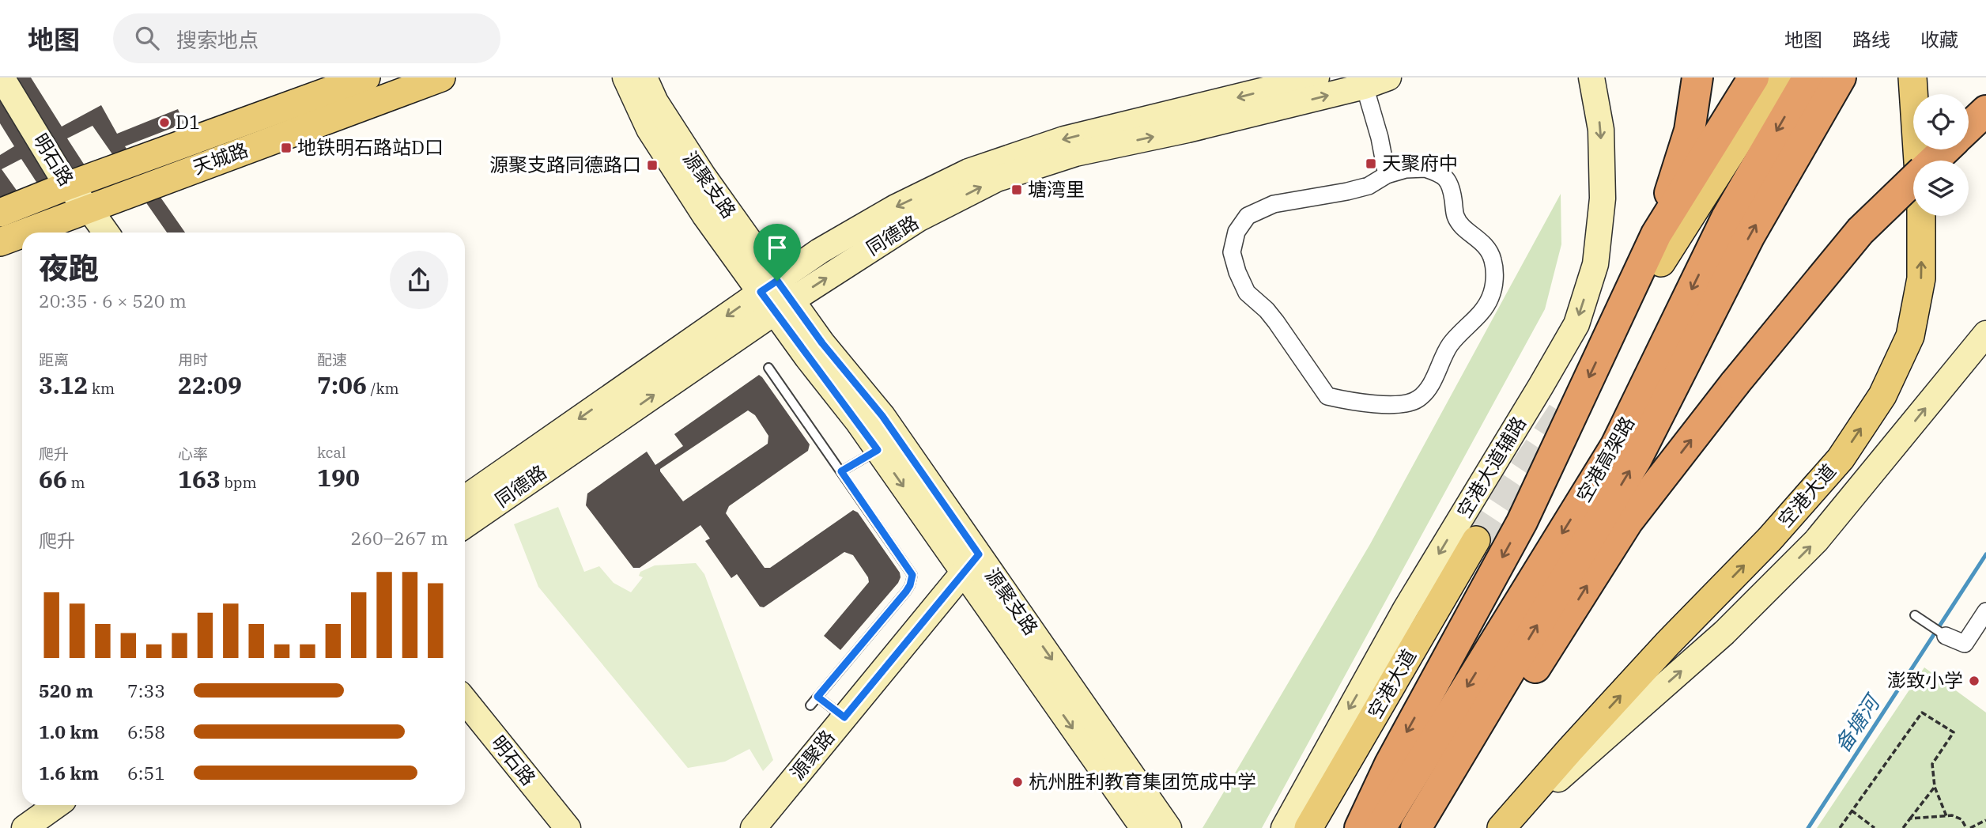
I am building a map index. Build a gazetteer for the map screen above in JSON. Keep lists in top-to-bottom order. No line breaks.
{"streets":{"highway":["空港高架路"],"main road":["天城路","空港大道"],"street":["明石路","源聚支路","同德路","空港大道辅路","源聚路"]},"crossings":[["天城路","明石路"],["源聚支路","同德路"],["源聚支路","源聚路"]],"one_way":["源聚支路","空港大道辅路"],"water":["备塘河"],"places":{"other":["D1","澎致小学","杭州胜利教育集团笕成中学"],"transit":["地铁明石路站D口","天聚府中","源聚支路同德路口","塘湾里"]},"page":{"header":"地图","search":"搜索地点","nav":["地图","路线","收藏"],"heading":["夜跑","20:35 · 6 × 520 m"],"stats":[["距离","3.12 km"],["用时","22:09"],["配速","7:06 /km"],["爬升","66 m"],["心率","163 bpm"],["kcal","190"]],"chart":["爬升","260–267 m"],"list":[{"name":"520 m","note":"7:33"},{"name":"1.0 km","note":"6:58"},{"name":"1.6 km","note":"6:51"}]}}
